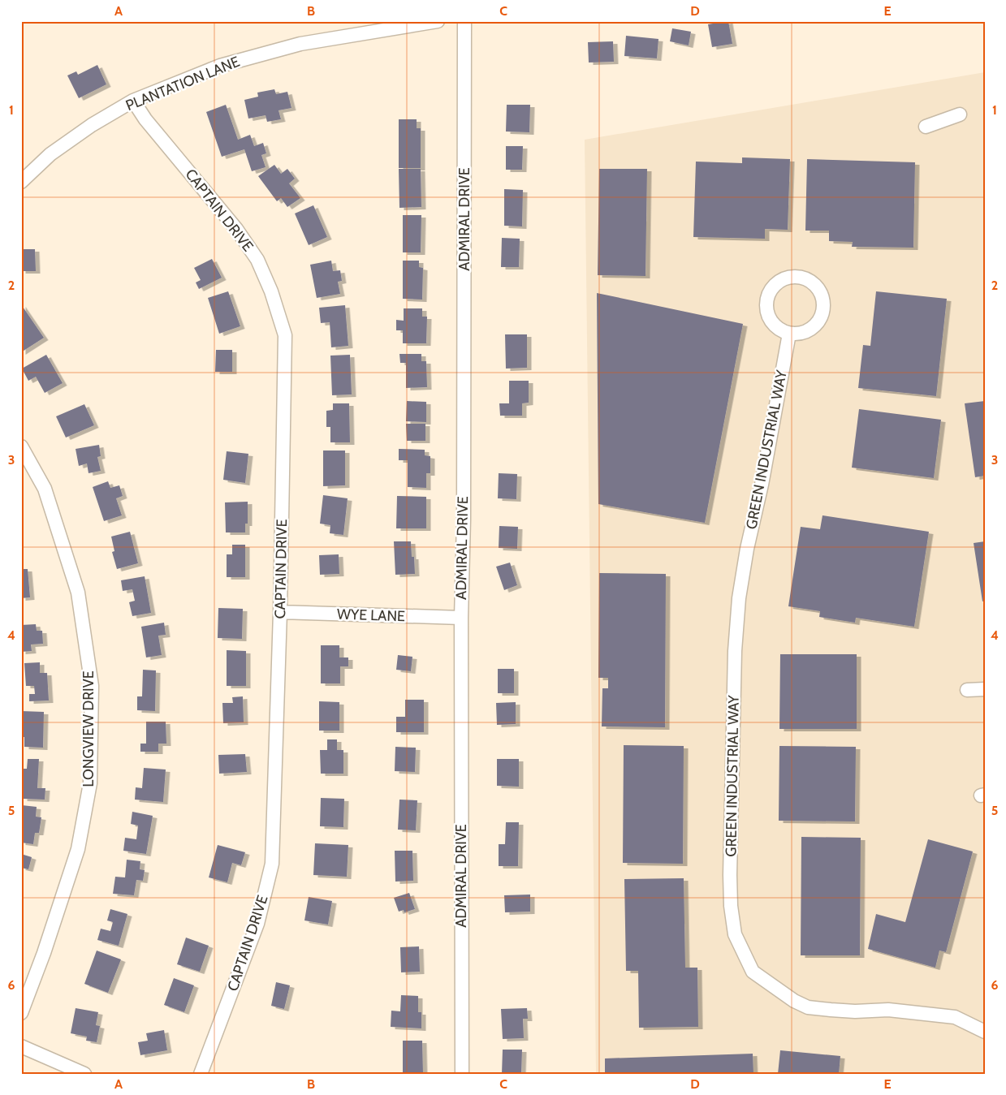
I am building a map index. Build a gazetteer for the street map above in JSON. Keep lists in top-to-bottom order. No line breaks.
{"streets":{"street":["PLANTATION LANE","CAPTAIN DRIVE","ADMIRAL DRIVE","GREEN INDUSTRIAL WAY","WYE LANE","LONGVIEW DRIVE"]},"crossings":[["PLANTATION LANE","CAPTAIN DRIVE"],["CAPTAIN DRIVE","WYE LANE"],["ADMIRAL DRIVE","WYE LANE"]],"grid":{"columns":["A","B","C","D","E"],"rows":["1","2","3","4","5","6"]}}
